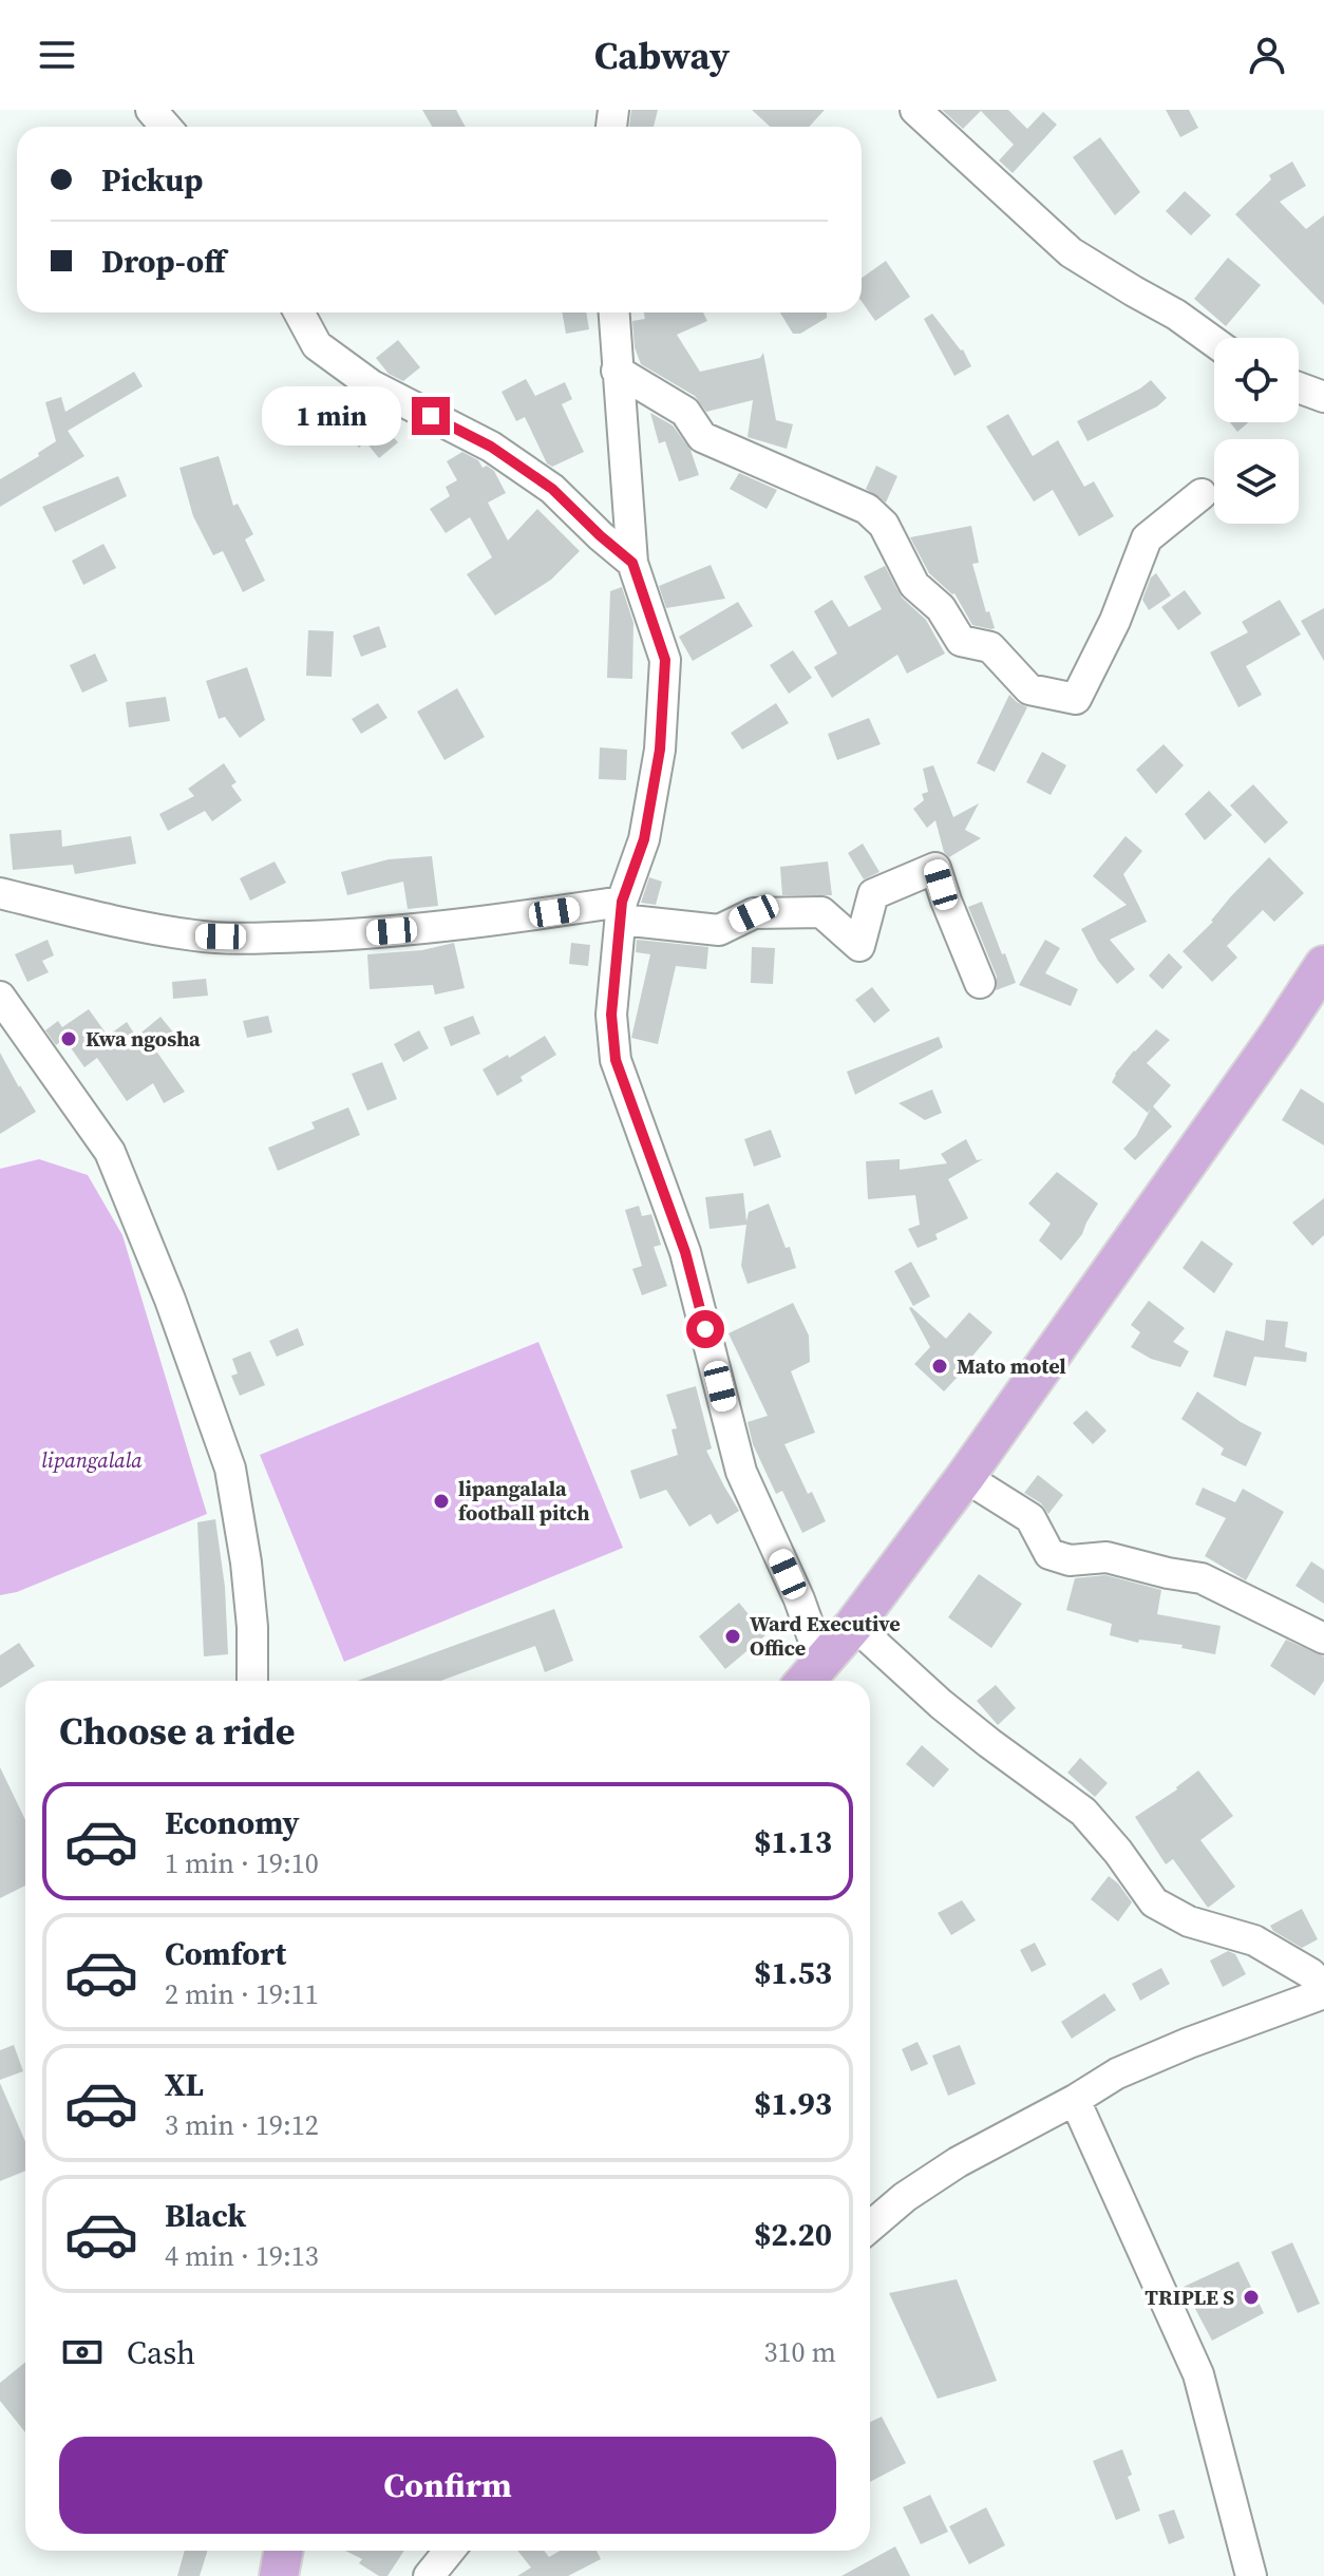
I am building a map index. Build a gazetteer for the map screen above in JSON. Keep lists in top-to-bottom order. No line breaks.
{"parks":["lipangalala"],"places":["Kwa ngosha","Mato motel","lipangalala football pitch","Ward Executive Office","TRIPLE S"],"page":{"header":"Cabway","banner":["Pickup","Drop-off"],"bubble":"1 min","heading":"Choose a ride","list":[{"name":"Economy","note":"1 min · 19:10","value":"$1.13"},{"name":"Comfort","note":"2 min · 19:11","value":"$1.53"},{"name":"XL","note":"3 min · 19:12","value":"$1.93"},{"name":"Black","note":"4 min · 19:13","value":"$2.20"}],"pay":["Cash","310 m"],"buttons":"Confirm"}}
